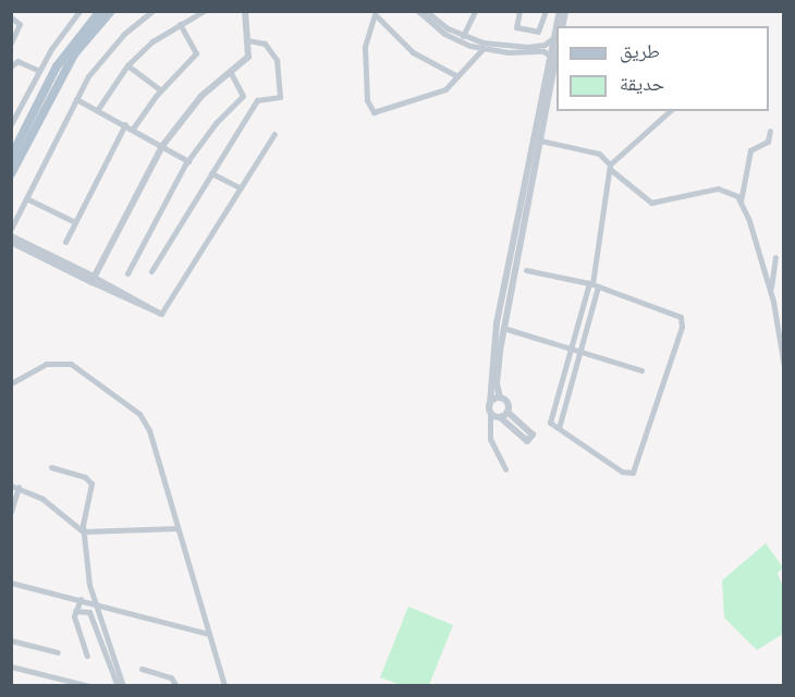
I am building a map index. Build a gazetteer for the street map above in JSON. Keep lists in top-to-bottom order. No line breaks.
{"legend":["طريق","حديقة"]}
